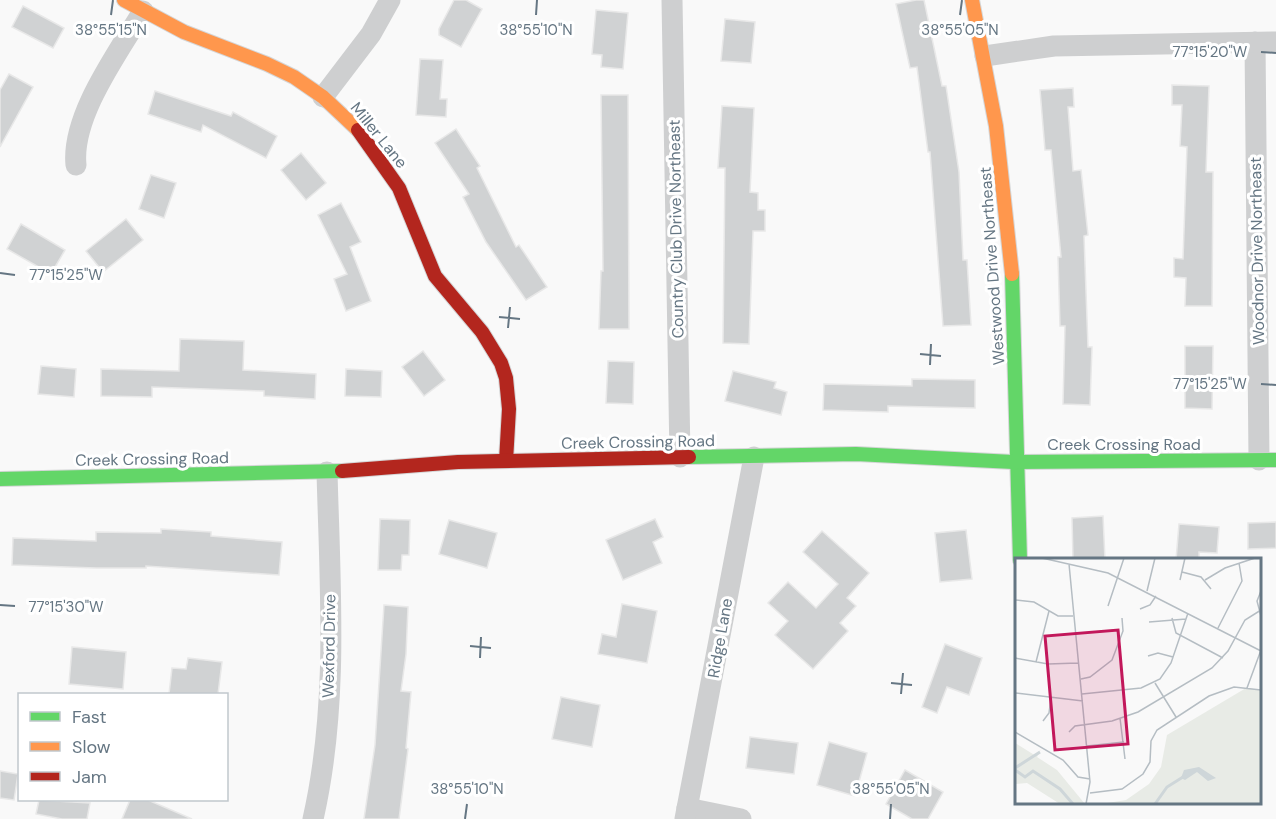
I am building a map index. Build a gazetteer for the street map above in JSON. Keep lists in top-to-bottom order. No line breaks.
{"streets":{"street":["Miller Lane","Country Club Drive Northeast","Woodnor Drive Northeast","Westwood Drive Northeast","Creek Crossing Road","Ridge Lane","Wexford Drive"]},"crossings":[["Miller Lane","Creek Crossing Road"],["Country Club Drive Northeast","Creek Crossing Road"],["Woodnor Drive Northeast","Creek Crossing Road"],["Westwood Drive Northeast","Creek Crossing Road"],["Creek Crossing Road","Ridge Lane"],["Creek Crossing Road","Wexford Drive"]],"legend":["Fast","Slow","Jam"],"coordinates":["38°55'15\"N","38°55'10\"N","38°55'05\"N","77°15'20\"W","77°15'25\"W","77°15'30\"W"]}
